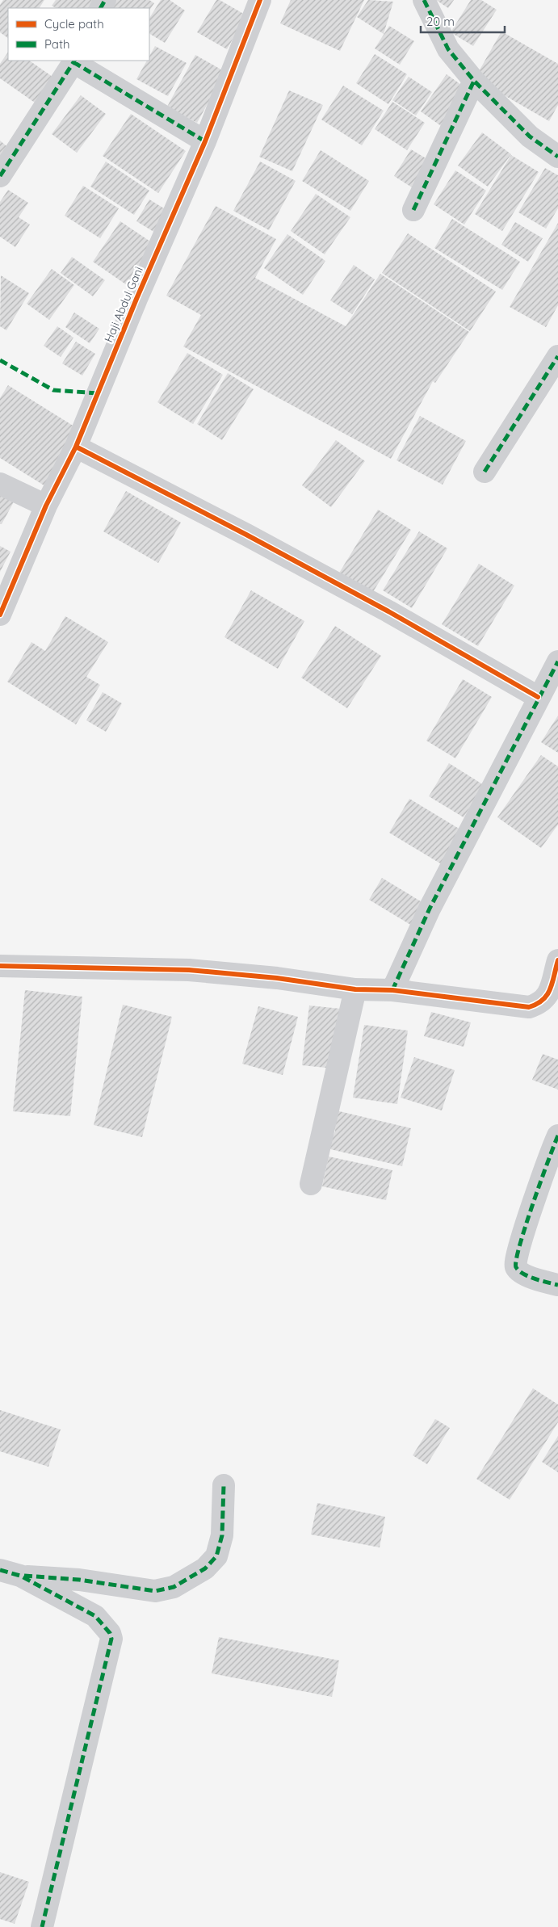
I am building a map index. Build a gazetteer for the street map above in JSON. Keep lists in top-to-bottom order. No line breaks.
{"streets":{"street":["Haji Abdul Gani"]},"legend":["Cycle path","Path"],"scale_bar":"20 m"}
